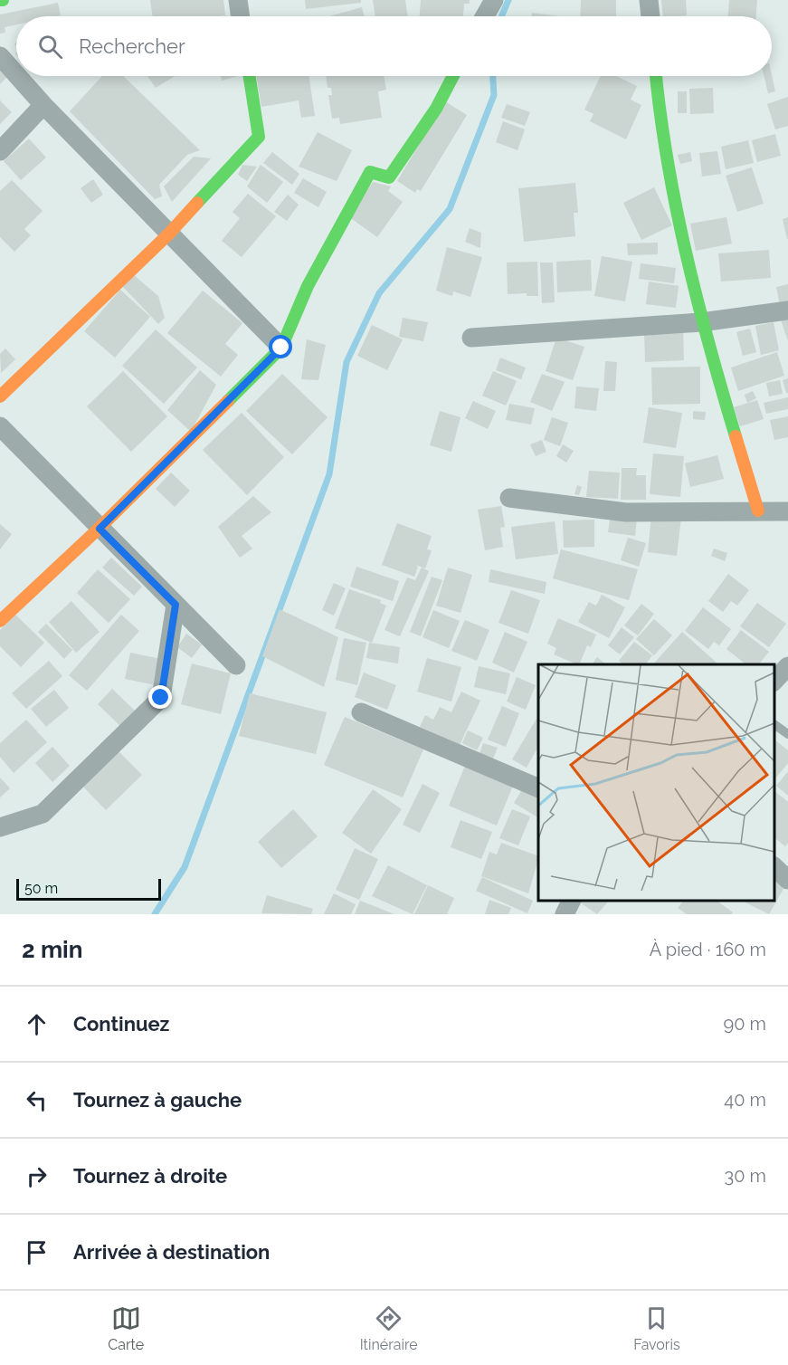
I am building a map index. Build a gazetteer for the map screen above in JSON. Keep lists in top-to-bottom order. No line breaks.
{"scale_bar":"50 m","page":{"search":"Rechercher","scale":"50 m","heading":["2 min","À pied · 160 m"],"list":[["Continuez","90 m"],["Tournez à gauche","40 m"],["Tournez à droite","30 m"],"Arrivée à destination"],"nav":["Carte","Itinéraire","Favoris"]}}
